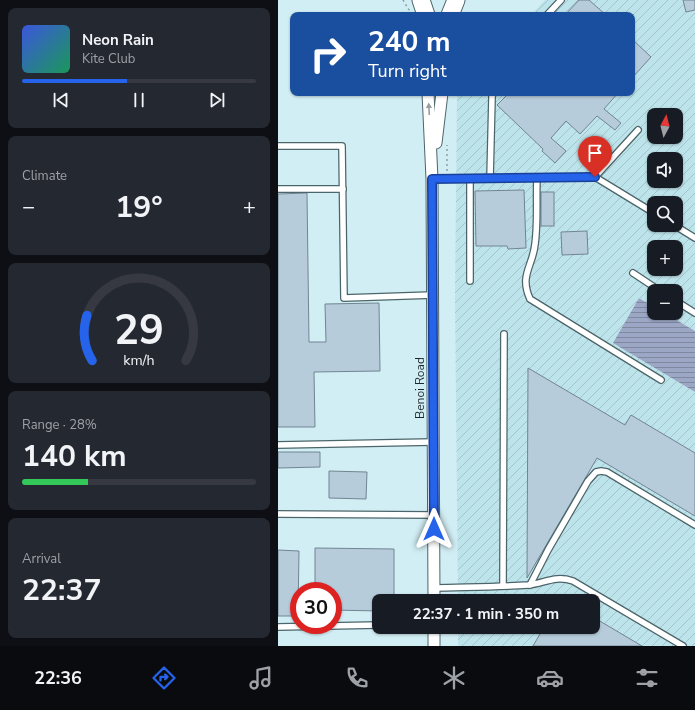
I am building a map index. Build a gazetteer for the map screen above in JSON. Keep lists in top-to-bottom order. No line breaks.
{"streets":{"street":["Benoi Road"]},"north":"top","page":{"turn":["240 m","Turn right"],"song":["Neon Rain","Kite Club"],"map_buttons":["+","−"],"tile":["Climate",["Range · 28%","140 km"],["Arrival","22:37"]],"heat":["−","19°","+"],"limit":"30","trip":"22:37 · 1 min · 350 m","tabs":"22:36","gauge":["29","km/h"]}}
